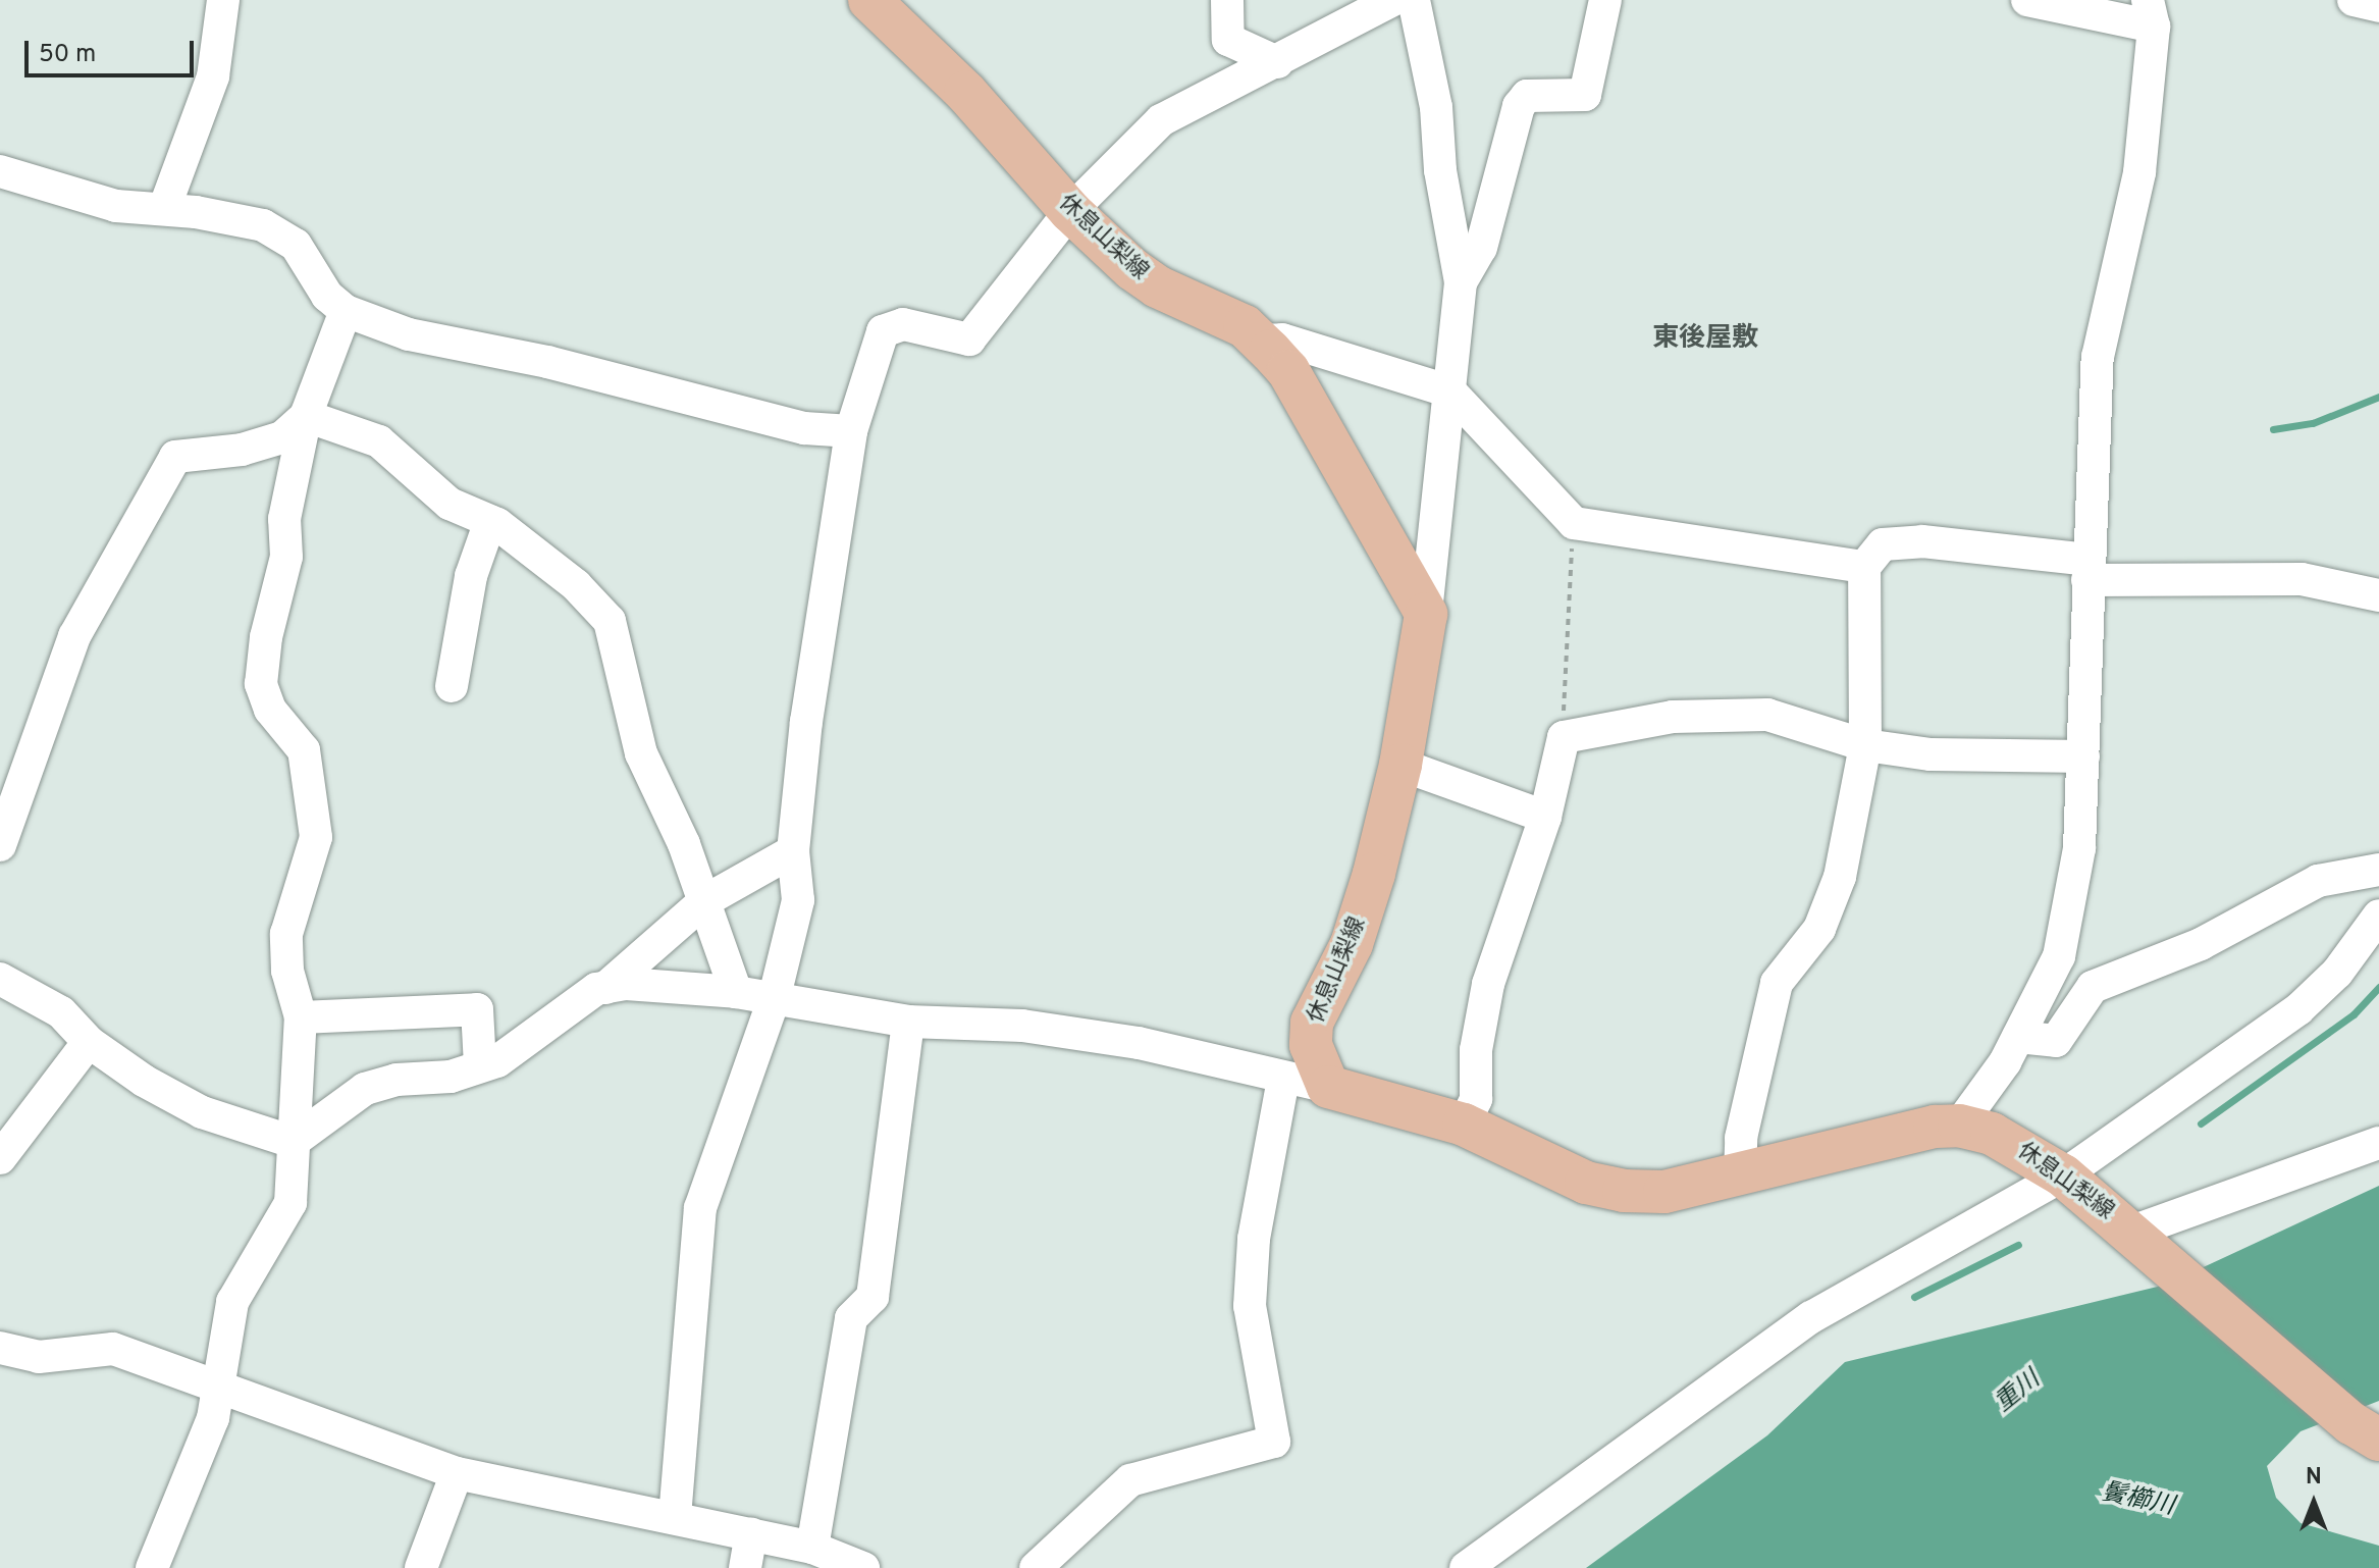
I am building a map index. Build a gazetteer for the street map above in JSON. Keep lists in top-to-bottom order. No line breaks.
{"streets":{"main road":["休息山梨線"]},"districts":["東後屋敷"],"water":["重川","鬢櫛川"],"scale_bar":"50 m","north":"top"}
